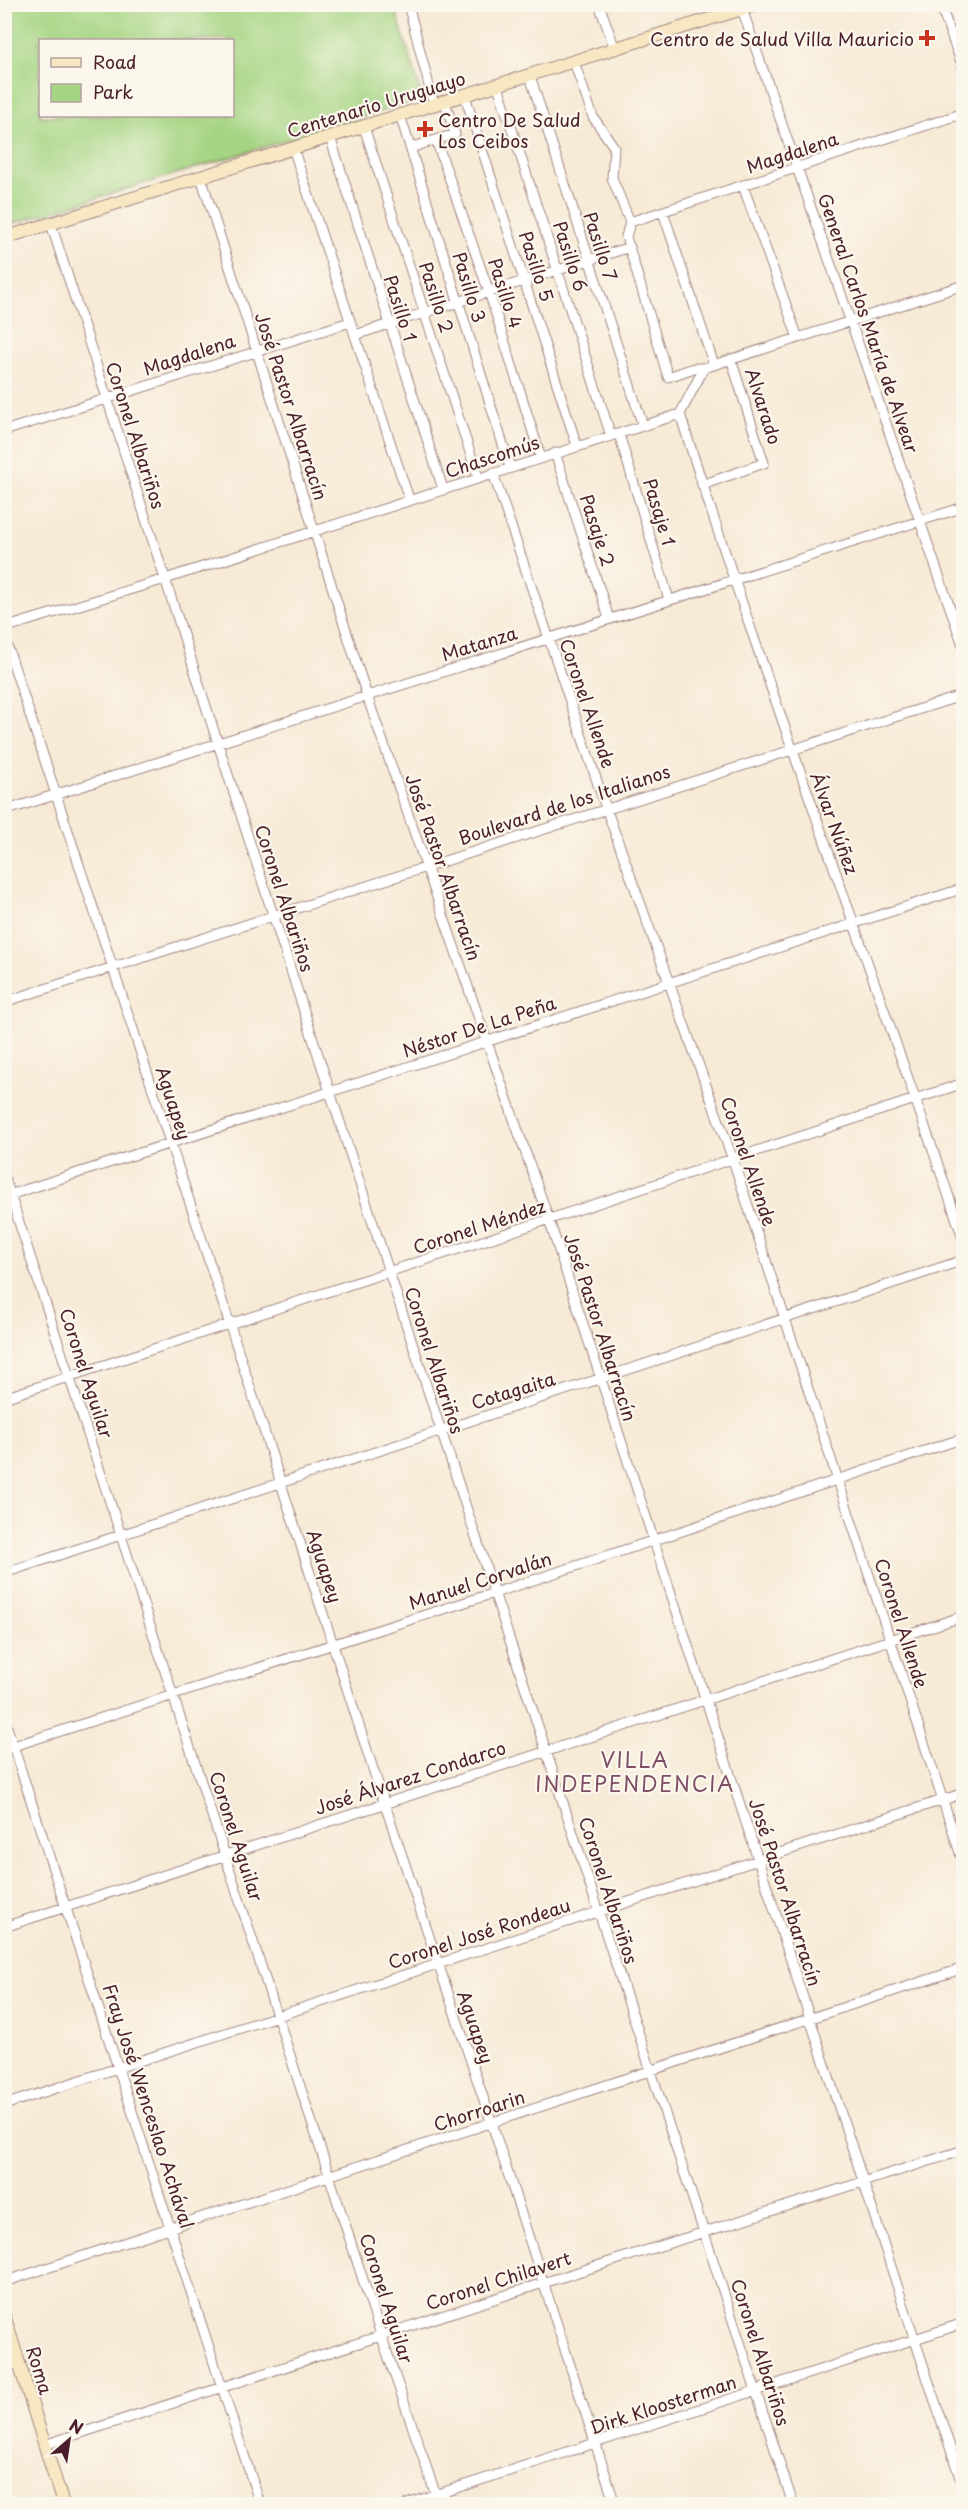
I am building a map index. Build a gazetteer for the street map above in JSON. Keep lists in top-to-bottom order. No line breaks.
{"streets":{"main road":["Centenario Uruguayo","Roma"],"street":["Magdalena","Pasillo 7","Pasillo 6","Pasillo 5","Pasillo 3","Pasillo 4","Pasillo 2","Pasillo 1","General Carlos María de Alvear","José Pastor Albarracín","Alvarado","Coronel Albariños","Chascomús","Pasaje 1","Pasaje 2","Matanza","Coronel Allende","Boulevard de los Italianos","Álvar Núñez","Néstor De La Peña","Aguapey","Coronel Méndez","Coronel Aguilar","Cotagaita","Manuel Corvalán","José Álvarez Condarco","Coronel José Rondeau","Fray José Wenceslao Achával","Chorroarin","Coronel Chilavert","Dirk Kloosterman"]},"crossings":[["Centenario Uruguayo","Pasillo 7"],["Centenario Uruguayo","Pasillo 6"],["Centenario Uruguayo","Pasillo 5"],["Centenario Uruguayo","Pasillo 3"],["Centenario Uruguayo","Pasillo 2"],["Centenario Uruguayo","Pasillo 1"],["Centenario Uruguayo","General Carlos María de Alvear"],["Centenario Uruguayo","José Pastor Albarracín"],["Centenario Uruguayo","Coronel Albariños"],["Magdalena","General Carlos María de Alvear"],["Magdalena","José Pastor Albarracín"],["Magdalena","Coronel Albariños"],["Pasillo 7","Chascomús"],["Pasillo 6","Chascomús"],["Pasillo 6","Pasaje 1"],["Pasillo 5","Chascomús"],["Pasillo 3","Chascomús"],["Pasillo 4","Chascomús"],["Pasillo 2","Chascomús"],["Pasillo 1","Chascomús"],["General Carlos María de Alvear","Matanza"],["José Pastor Albarracín","Chascomús"],["José Pastor Albarracín","Matanza"],["José Pastor Albarracín","Boulevard de los Italianos"],["José Pastor Albarracín","Néstor De La Peña"],["José Pastor Albarracín","Coronel Méndez"],["José Pastor Albarracín","Cotagaita"],["José Pastor Albarracín","Manuel Corvalán"],["José Pastor Albarracín","José Álvarez Condarco"],["José Pastor Albarracín","Coronel José Rondeau"],["José Pastor Albarracín","Chorroarin"],["José Pastor Albarracín","Coronel Chilavert"],["José Pastor Albarracín","Dirk Kloosterman"],["Alvarado","Álvar Núñez"],["Coronel Albariños","Chascomús"],["Coronel Albariños","Matanza"],["Coronel Albariños","Boulevard de los Italianos"],["Coronel Albariños","Néstor De La Peña"],["Coronel Albariños","Coronel Méndez"],["Coronel Albariños","Cotagaita"],["Coronel Albariños","Manuel Corvalán"],["Coronel Albariños","José Álvarez Condarco"],["Coronel Albariños","Coronel José Rondeau"],["Coronel Albariños","Chorroarin"],["Coronel Albariños","Coronel Chilavert"],["Coronel Albariños","Dirk Kloosterman"],["Chascomús","Pasaje 1"],["Chascomús","Pasaje 2"],["Chascomús","Coronel Allende"],["Chascomús","Álvar Núñez"],["Pasaje 1","Matanza"],["Pasaje 2","Matanza"],["Matanza","Coronel Allende"],["Matanza","Álvar Núñez"],["Matanza","Aguapey"],["Coronel Allende","Boulevard de los Italianos"],["Coronel Allende","Néstor De La Peña"],["Coronel Allende","Coronel Méndez"],["Coronel Allende","Cotagaita"],["Coronel Allende","Manuel Corvalán"],["Coronel Allende","José Álvarez Condarco"],["Coronel Allende","Coronel José Rondeau"],["Boulevard de los Italianos","Álvar Núñez"],["Boulevard de los Italianos","Aguapey"],["Álvar Núñez","Néstor De La Peña"],["Álvar Núñez","Coronel Méndez"],["Néstor De La Peña","Aguapey"],["Néstor De La Peña","Coronel Aguilar"],["Aguapey","Coronel Méndez"],["Aguapey","Cotagaita"],["Aguapey","Manuel Corvalán"],["Aguapey","José Álvarez Condarco"],["Aguapey","Coronel José Rondeau"],["Aguapey","Chorroarin"],["Aguapey","Coronel Chilavert"],["Aguapey","Dirk Kloosterman"],["Coronel Méndez","Coronel Aguilar"],["Coronel Aguilar","Cotagaita"],["Coronel Aguilar","Manuel Corvalán"],["Coronel Aguilar","José Álvarez Condarco"],["Coronel Aguilar","Coronel José Rondeau"],["Coronel Aguilar","Chorroarin"],["Coronel Aguilar","Coronel Chilavert"],["Coronel Aguilar","Dirk Kloosterman"],["Manuel Corvalán","Fray José Wenceslao Achával"],["José Álvarez Condarco","Fray José Wenceslao Achával"],["Coronel José Rondeau","Fray José Wenceslao Achával"],["Fray José Wenceslao Achával","Chorroarin"],["Fray José Wenceslao Achával","Coronel Chilavert"],["Coronel Chilavert","Roma"]],"districts":["VILLA INDEPENDENCIA"],"places":{"health":["Centro de Salud Villa Mauricio","Centro De Salud Los Ceibos"]},"legend":["Road","Park"],"north":"top right"}
